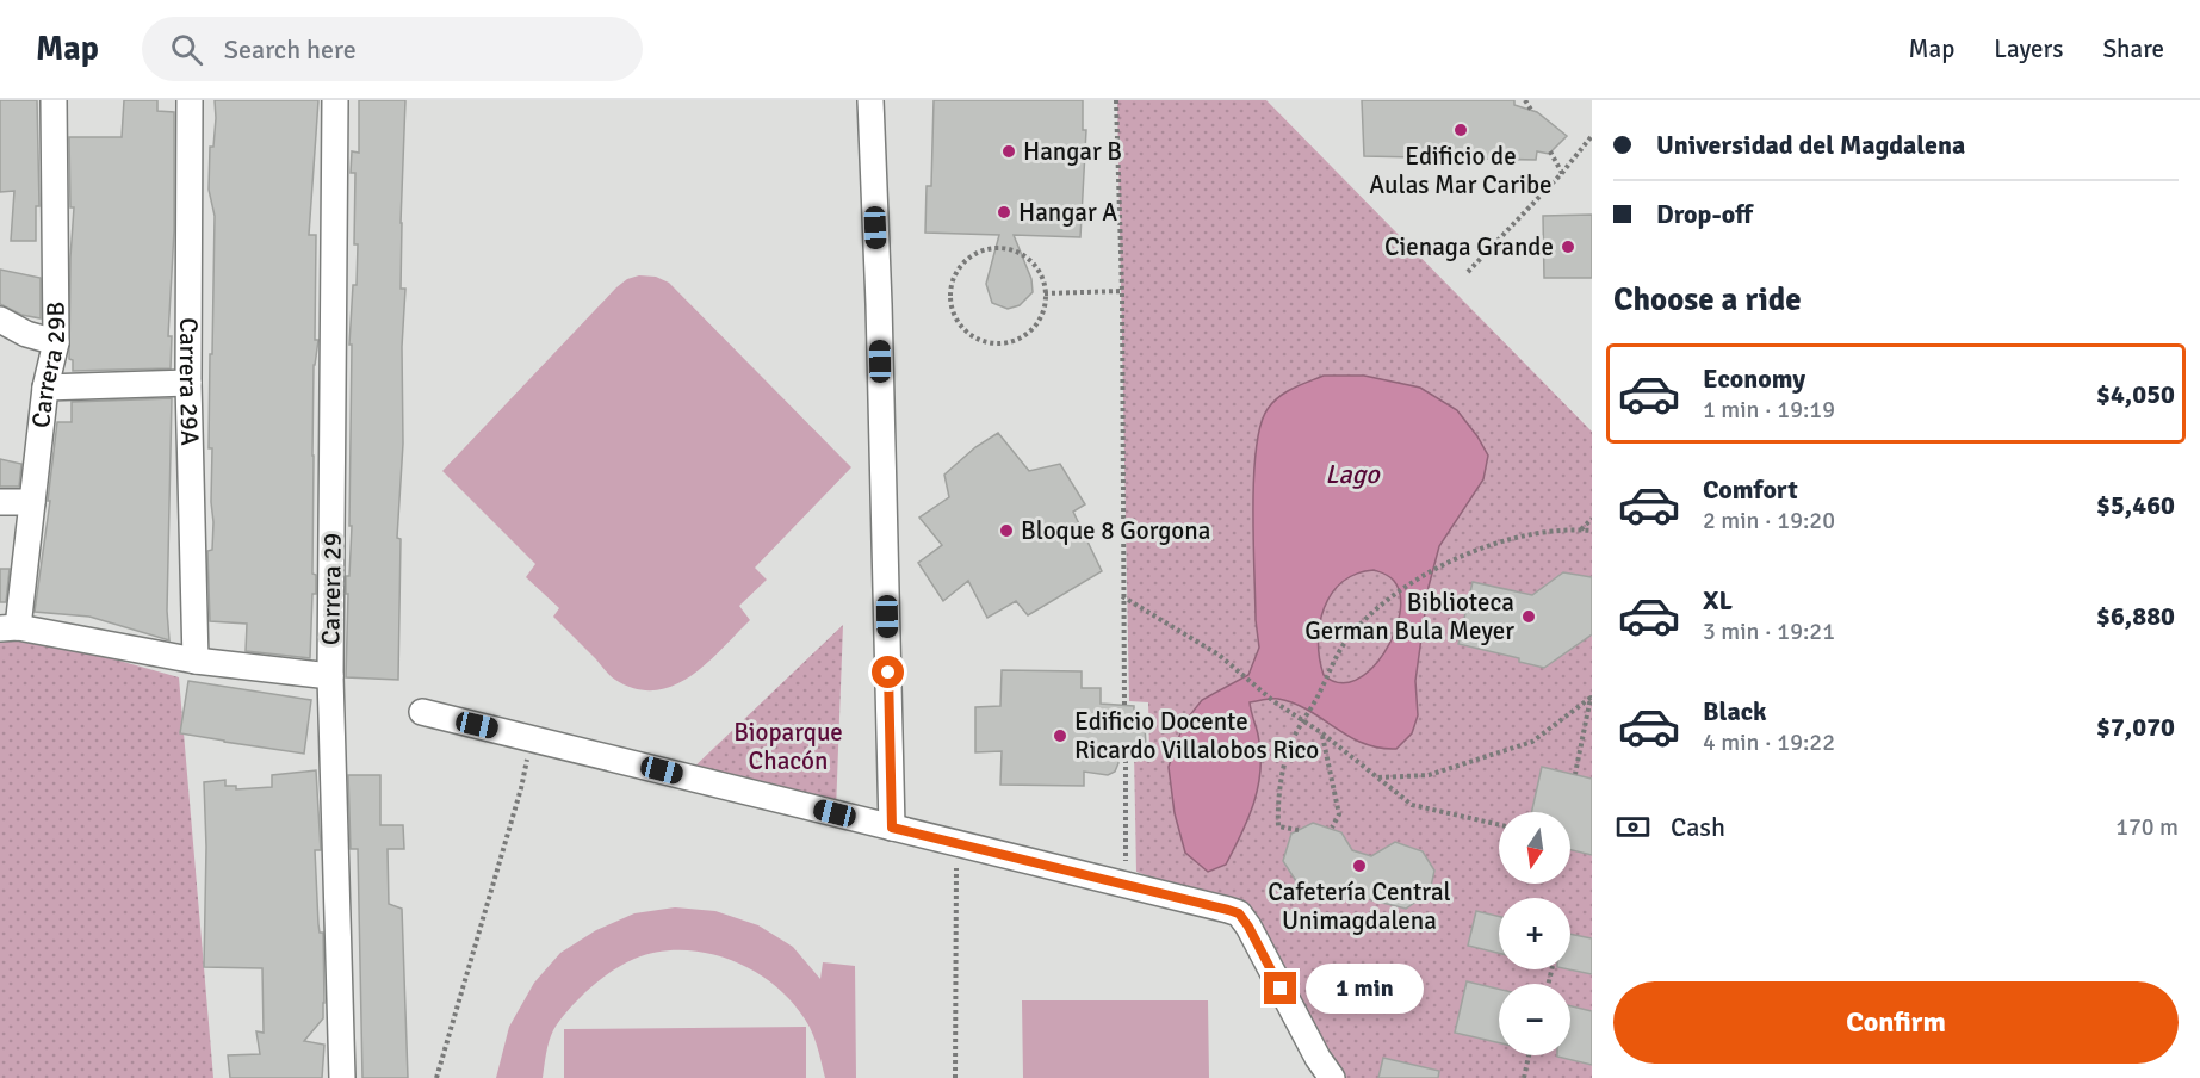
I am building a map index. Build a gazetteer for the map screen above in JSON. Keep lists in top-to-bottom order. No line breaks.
{"streets":{"street":["Carrera 29B","Carrera 29A","Carrera 29"]},"water":["Lago"],"parks":["Bioparque Chacón"],"places":["Edificio de Aulas Mar Caribe","Hangar B","Hangar A","Cienaga Grande","Bloque 8 Gorgona","Biblioteca German Bula Meyer","Edificio Docente Ricardo Villalobos Rico","Cafetería Central Unimagdalena"],"north":"bottom","page":{"header":"Map","search":"Search here","nav":["Map","Layers","Share"],"banner":["Universidad del Magdalena","Drop-off"],"heading":"Choose a ride","list":[{"name":"Economy","note":"1 min · 19:19","value":"$4,050"},{"name":"Comfort","note":"2 min · 19:20","value":"$5,460"},{"name":"XL","note":"3 min · 19:21","value":"$6,880"},{"name":"Black","note":"4 min · 19:22","value":"$7,070"}],"pay":["Cash","170 m"],"map_buttons":["+","−"],"bubble":"1 min","buttons":"Confirm"}}
